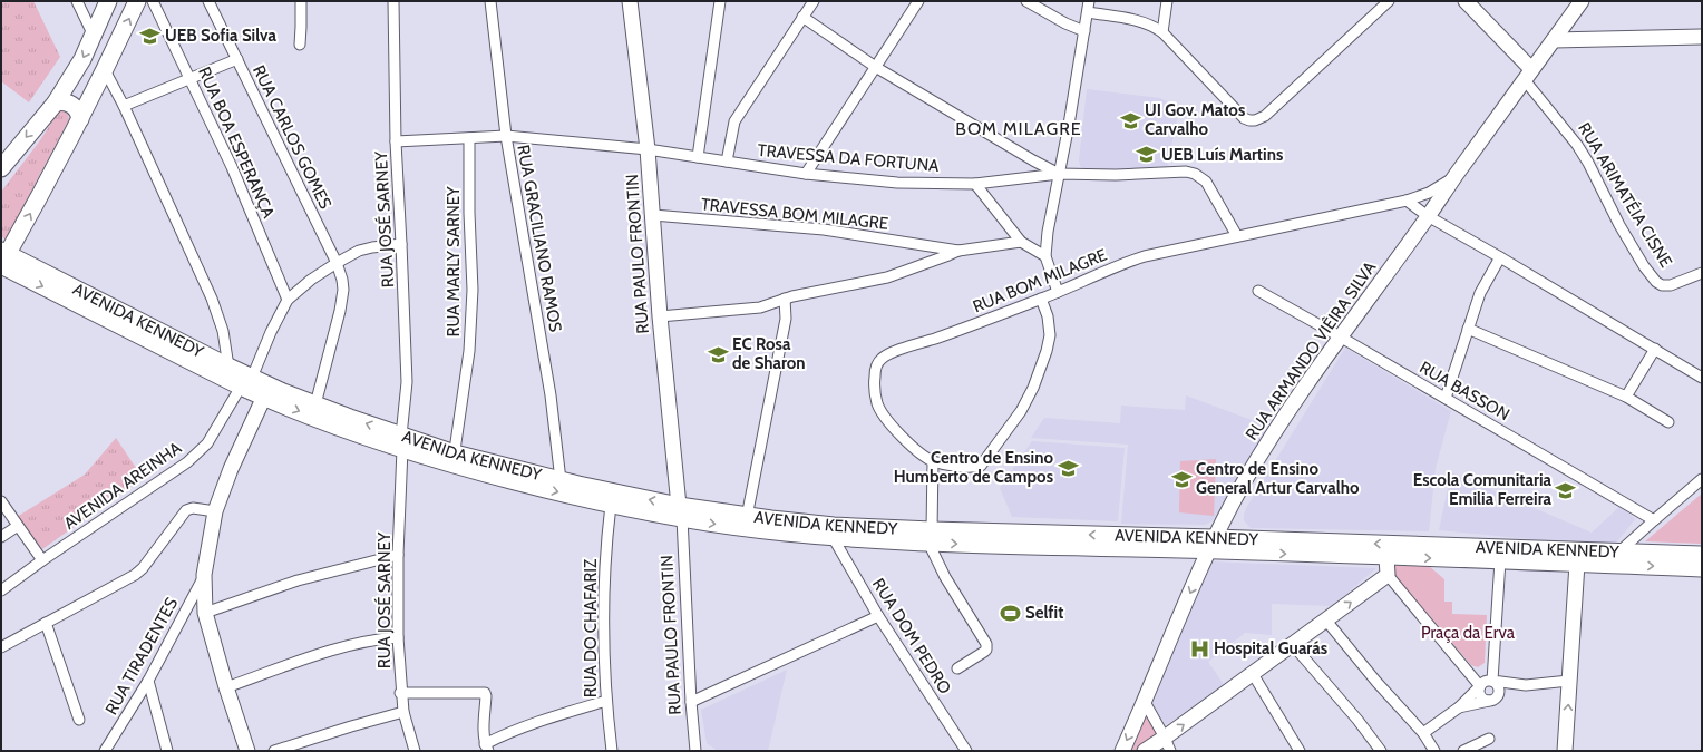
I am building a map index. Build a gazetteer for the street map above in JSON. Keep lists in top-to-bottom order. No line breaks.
{"streets":{"main road":["AVENIDA KENNEDY"],"street":["RUA CARLOS GOMES","RUA BOA ESPERANÇA","TRAVESSA DA FORTUNA","RUA ARIMATÉIA CISNE","TRAVESSA BOM MILAGRE","RUA JOSÉ SARNEY","RUA GRACILIANO RAMOS","RUA PAULO FRONTIN","RUA MARLY SARNEY","RUA BOM MILAGRE","RUA ARMANDO VIÊIRA SILVA","RUA BASSON","AVENIDA AREINHA","RUA DO CHAFARIZ","RUA DOM PEDRO","RUA TIRADENTES"]},"crossings":[["RUA CARLOS GOMES","AVENIDA KENNEDY"],["RUA BOA ESPERANÇA","AVENIDA AREINHA"],["TRAVESSA DA FORTUNA","RUA JOSÉ SARNEY"],["TRAVESSA DA FORTUNA","RUA GRACILIANO RAMOS"],["TRAVESSA DA FORTUNA","RUA PAULO FRONTIN"],["TRAVESSA DA FORTUNA","RUA MARLY SARNEY"],["TRAVESSA DA FORTUNA","RUA BOM MILAGRE"],["RUA ARIMATÉIA CISNE","RUA ARMANDO VIÊIRA SILVA"],["TRAVESSA BOM MILAGRE","RUA PAULO FRONTIN"],["RUA JOSÉ SARNEY","AVENIDA KENNEDY"],["RUA GRACILIANO RAMOS","AVENIDA KENNEDY"],["RUA PAULO FRONTIN","AVENIDA KENNEDY"],["RUA MARLY SARNEY","AVENIDA KENNEDY"],["RUA BOM MILAGRE","RUA ARMANDO VIÊIRA SILVA"],["AVENIDA KENNEDY","RUA ARMANDO VIÊIRA SILVA"],["AVENIDA KENNEDY","AVENIDA AREINHA"],["AVENIDA KENNEDY","RUA DO CHAFARIZ"],["AVENIDA KENNEDY","RUA DOM PEDRO"],["RUA ARMANDO VIÊIRA SILVA","RUA BASSON"]],"districts":["BOM MILAGRE"],"parks":["Praça da Erva"],"places":{"school or university":["UEB Sofia Silva","UI Gov. Matos Carvalho","UEB Luís Martins","EC Rosa de Sharon","Centro de Ensino Humberto de Campos","Centro de Ensino General Artur Carvalho","Escola Comunitaria Emilia Ferreira"],"sports":["Selfit"],"hospital":["Hospital Guarás"]}}
